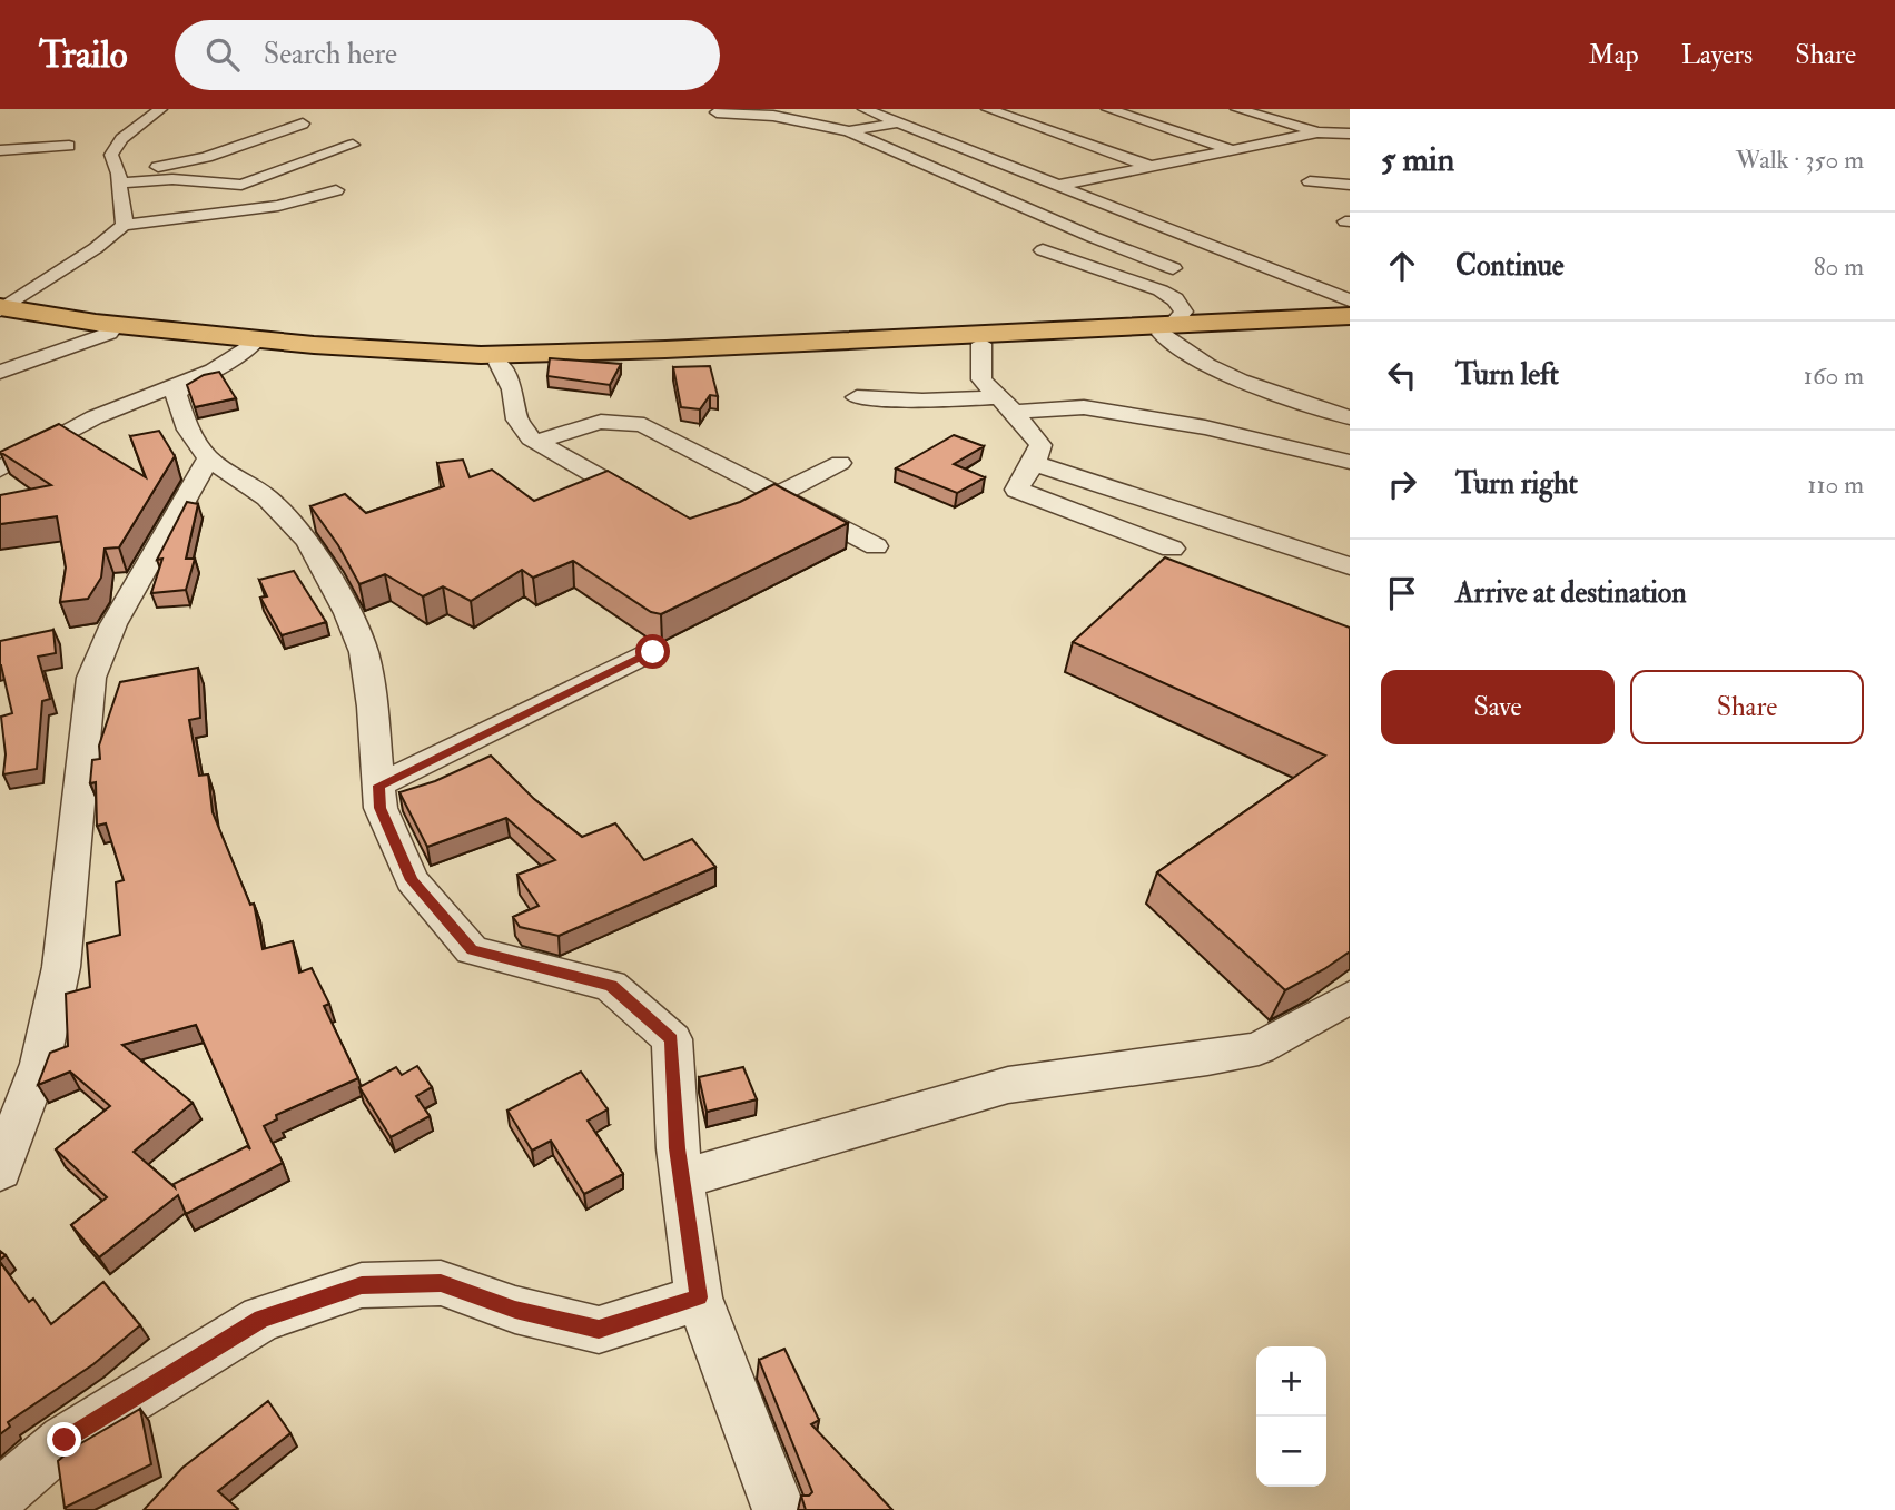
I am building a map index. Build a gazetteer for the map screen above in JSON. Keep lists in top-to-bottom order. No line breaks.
{"page":{"header":"Trailo","search":"Search here","nav":["Map","Layers","Share"],"heading":["5 min","Walk · 350 m"],"list":[["Continue","80 m"],["Turn left","160 m"],["Turn right","110 m"],"Arrive at destination"],"buttons":["Save","Share"],"map_buttons":["+","−"]}}
